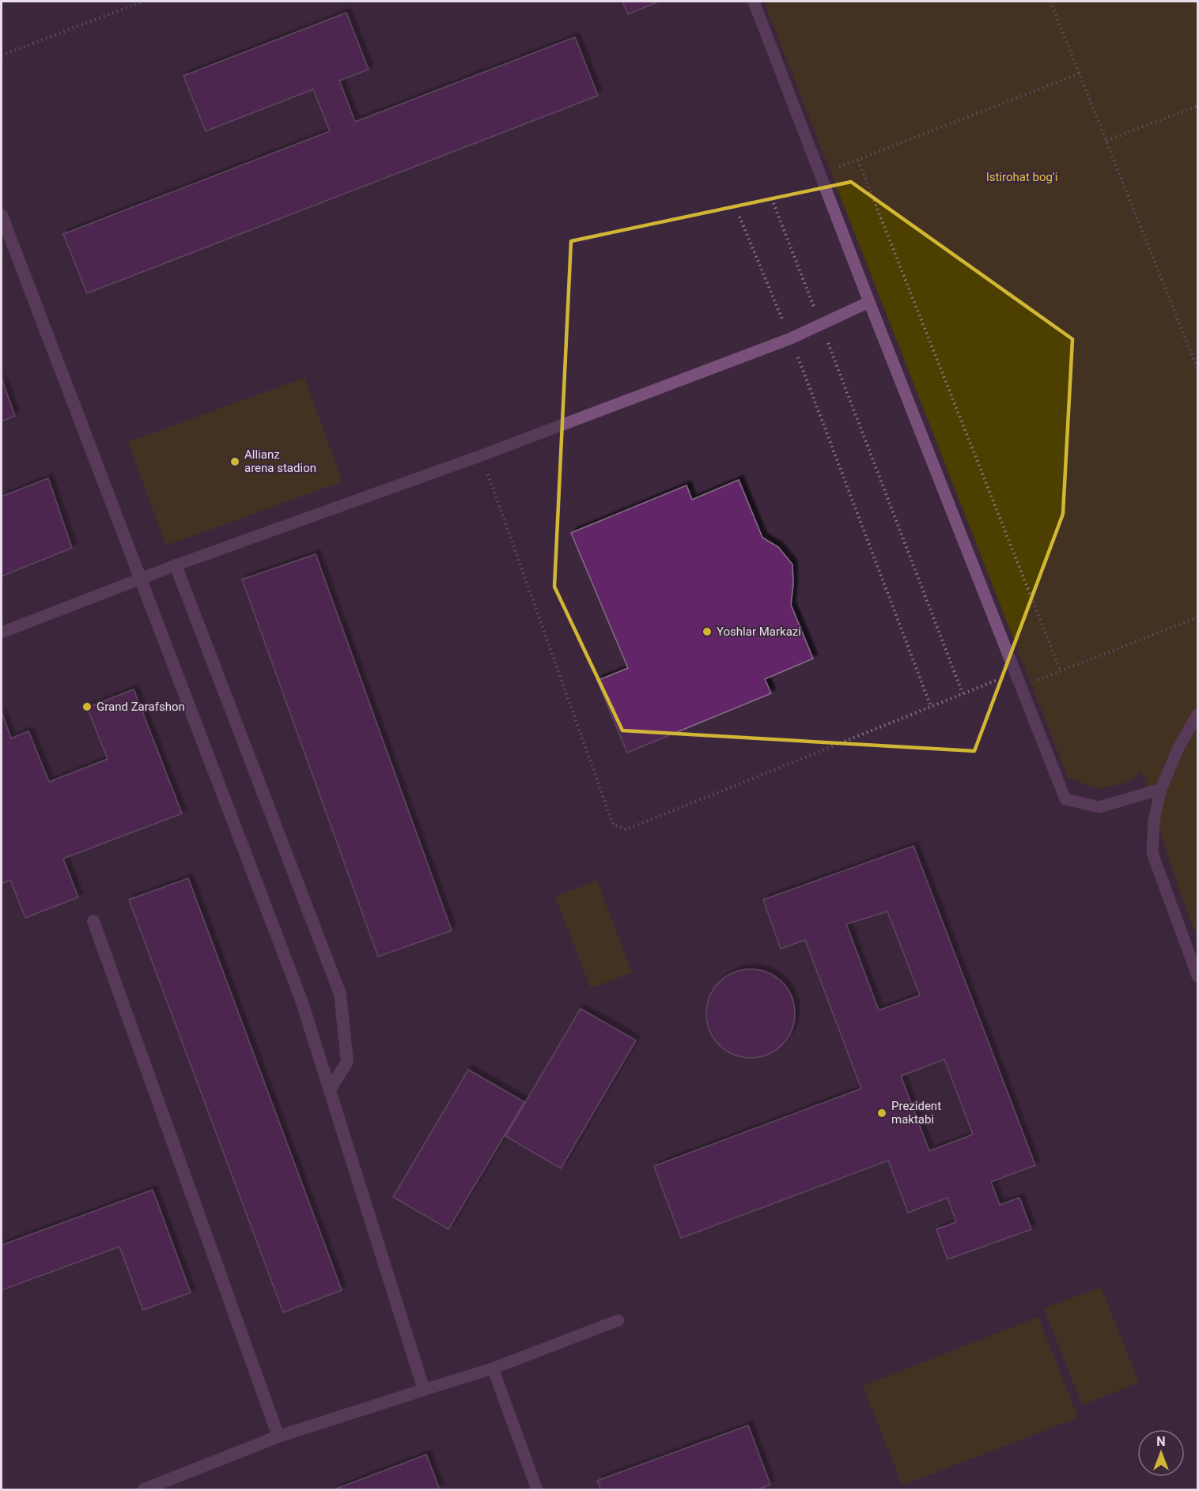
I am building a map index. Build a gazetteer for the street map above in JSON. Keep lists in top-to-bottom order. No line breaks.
{"parks":["Istirohat bog'i"],"places":["Allianz arena stadion","Yoshlar Markazi","Grand Zarafshon","Prezident maktabi"],"north":"top"}
